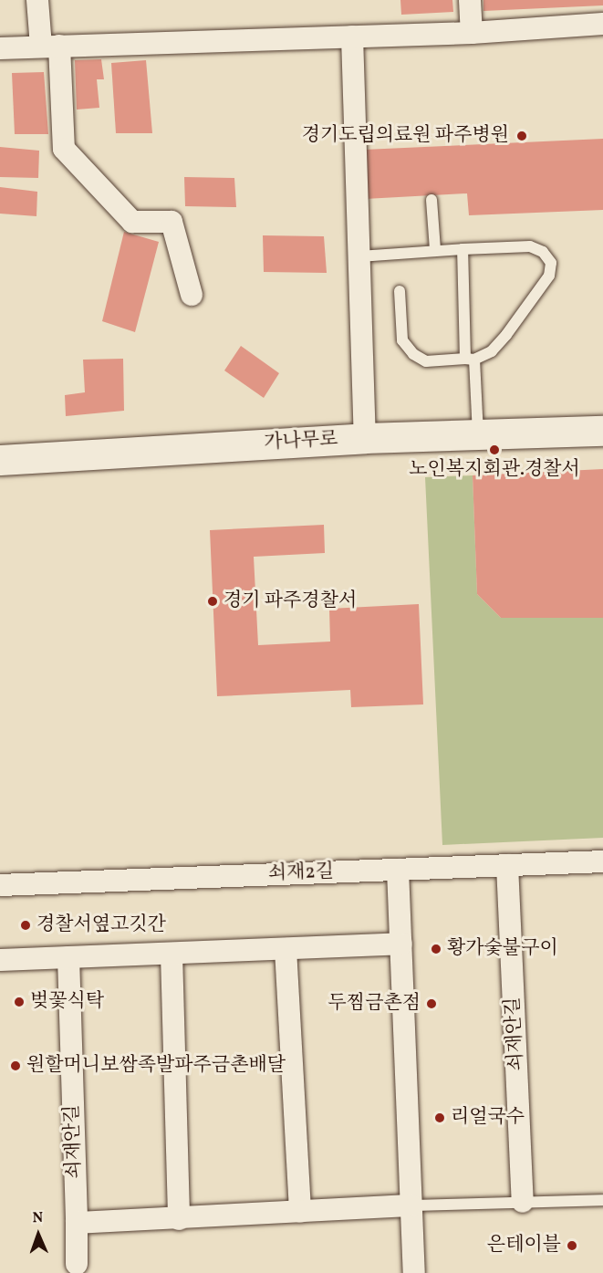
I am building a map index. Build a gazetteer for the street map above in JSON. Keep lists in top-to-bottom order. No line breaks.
{"streets":{"street":["가나무로","쇠재2길","쇠재안길"]},"crossings":[["쇠재2길","쇠재안길"]],"places":["경기도립의료원 파주병원","노인복지회관.경찰서","경기 파주경찰서","경찰서옆고깃간","황가숯불구이","벚꽃식탁","두찜금촌점","원할머니보쌈족발파주금촌배달","리얼국수","은테이블"],"north":"top"}
